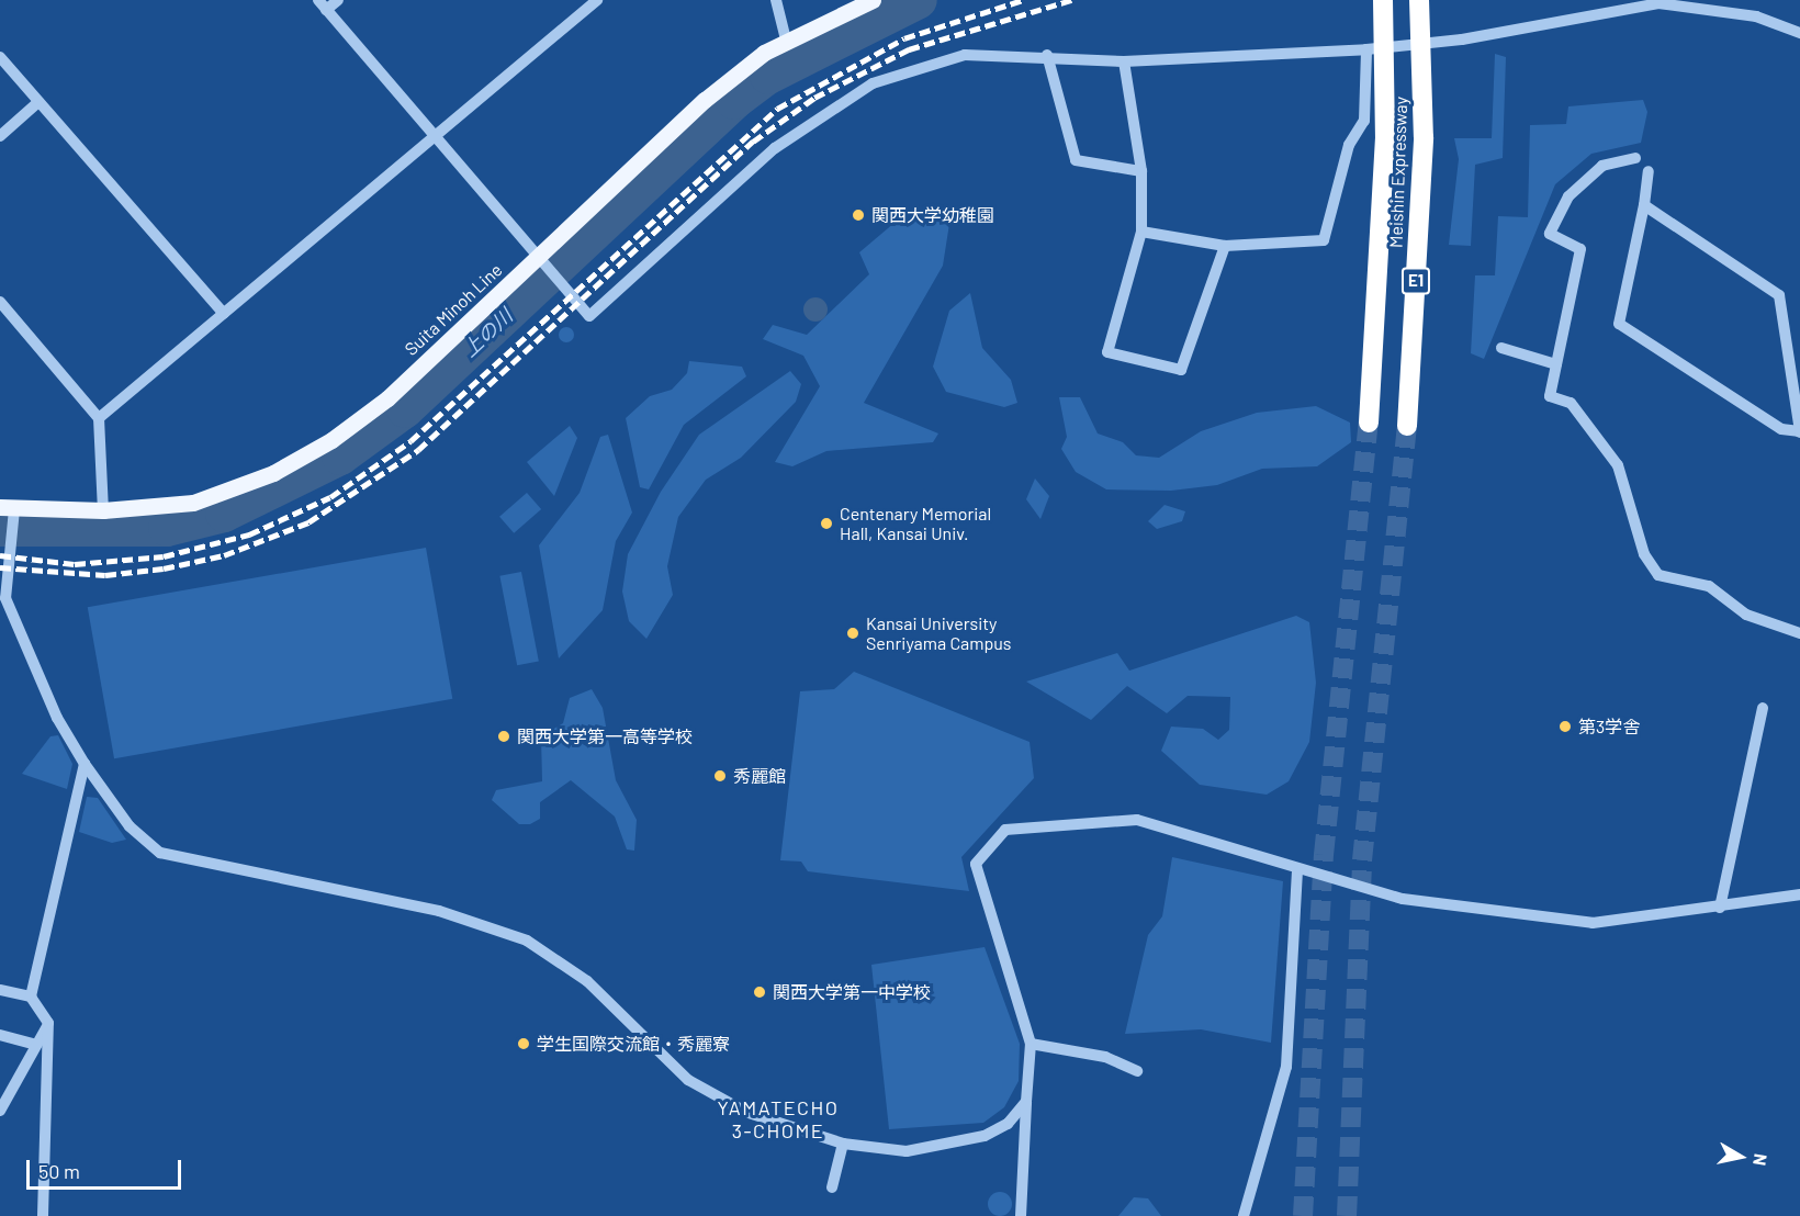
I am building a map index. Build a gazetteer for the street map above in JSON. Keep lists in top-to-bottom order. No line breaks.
{"streets":{"highway":["Meishin Expressway","E1"],"main road":["Suita Minoh Line"]},"districts":["YAMATECHO 3-CHOME"],"water":["上の川"],"places":["関西大学幼稚園","Centenary Memorial Hall, Kansai Univ.","Kansai University Senriyama Campus","第3学舎","関西大学第一高等学校","秀麗館","関西大学第一中学校","学生国際交流館・秀麗寮"],"scale_bar":"50 m","north":"right"}
